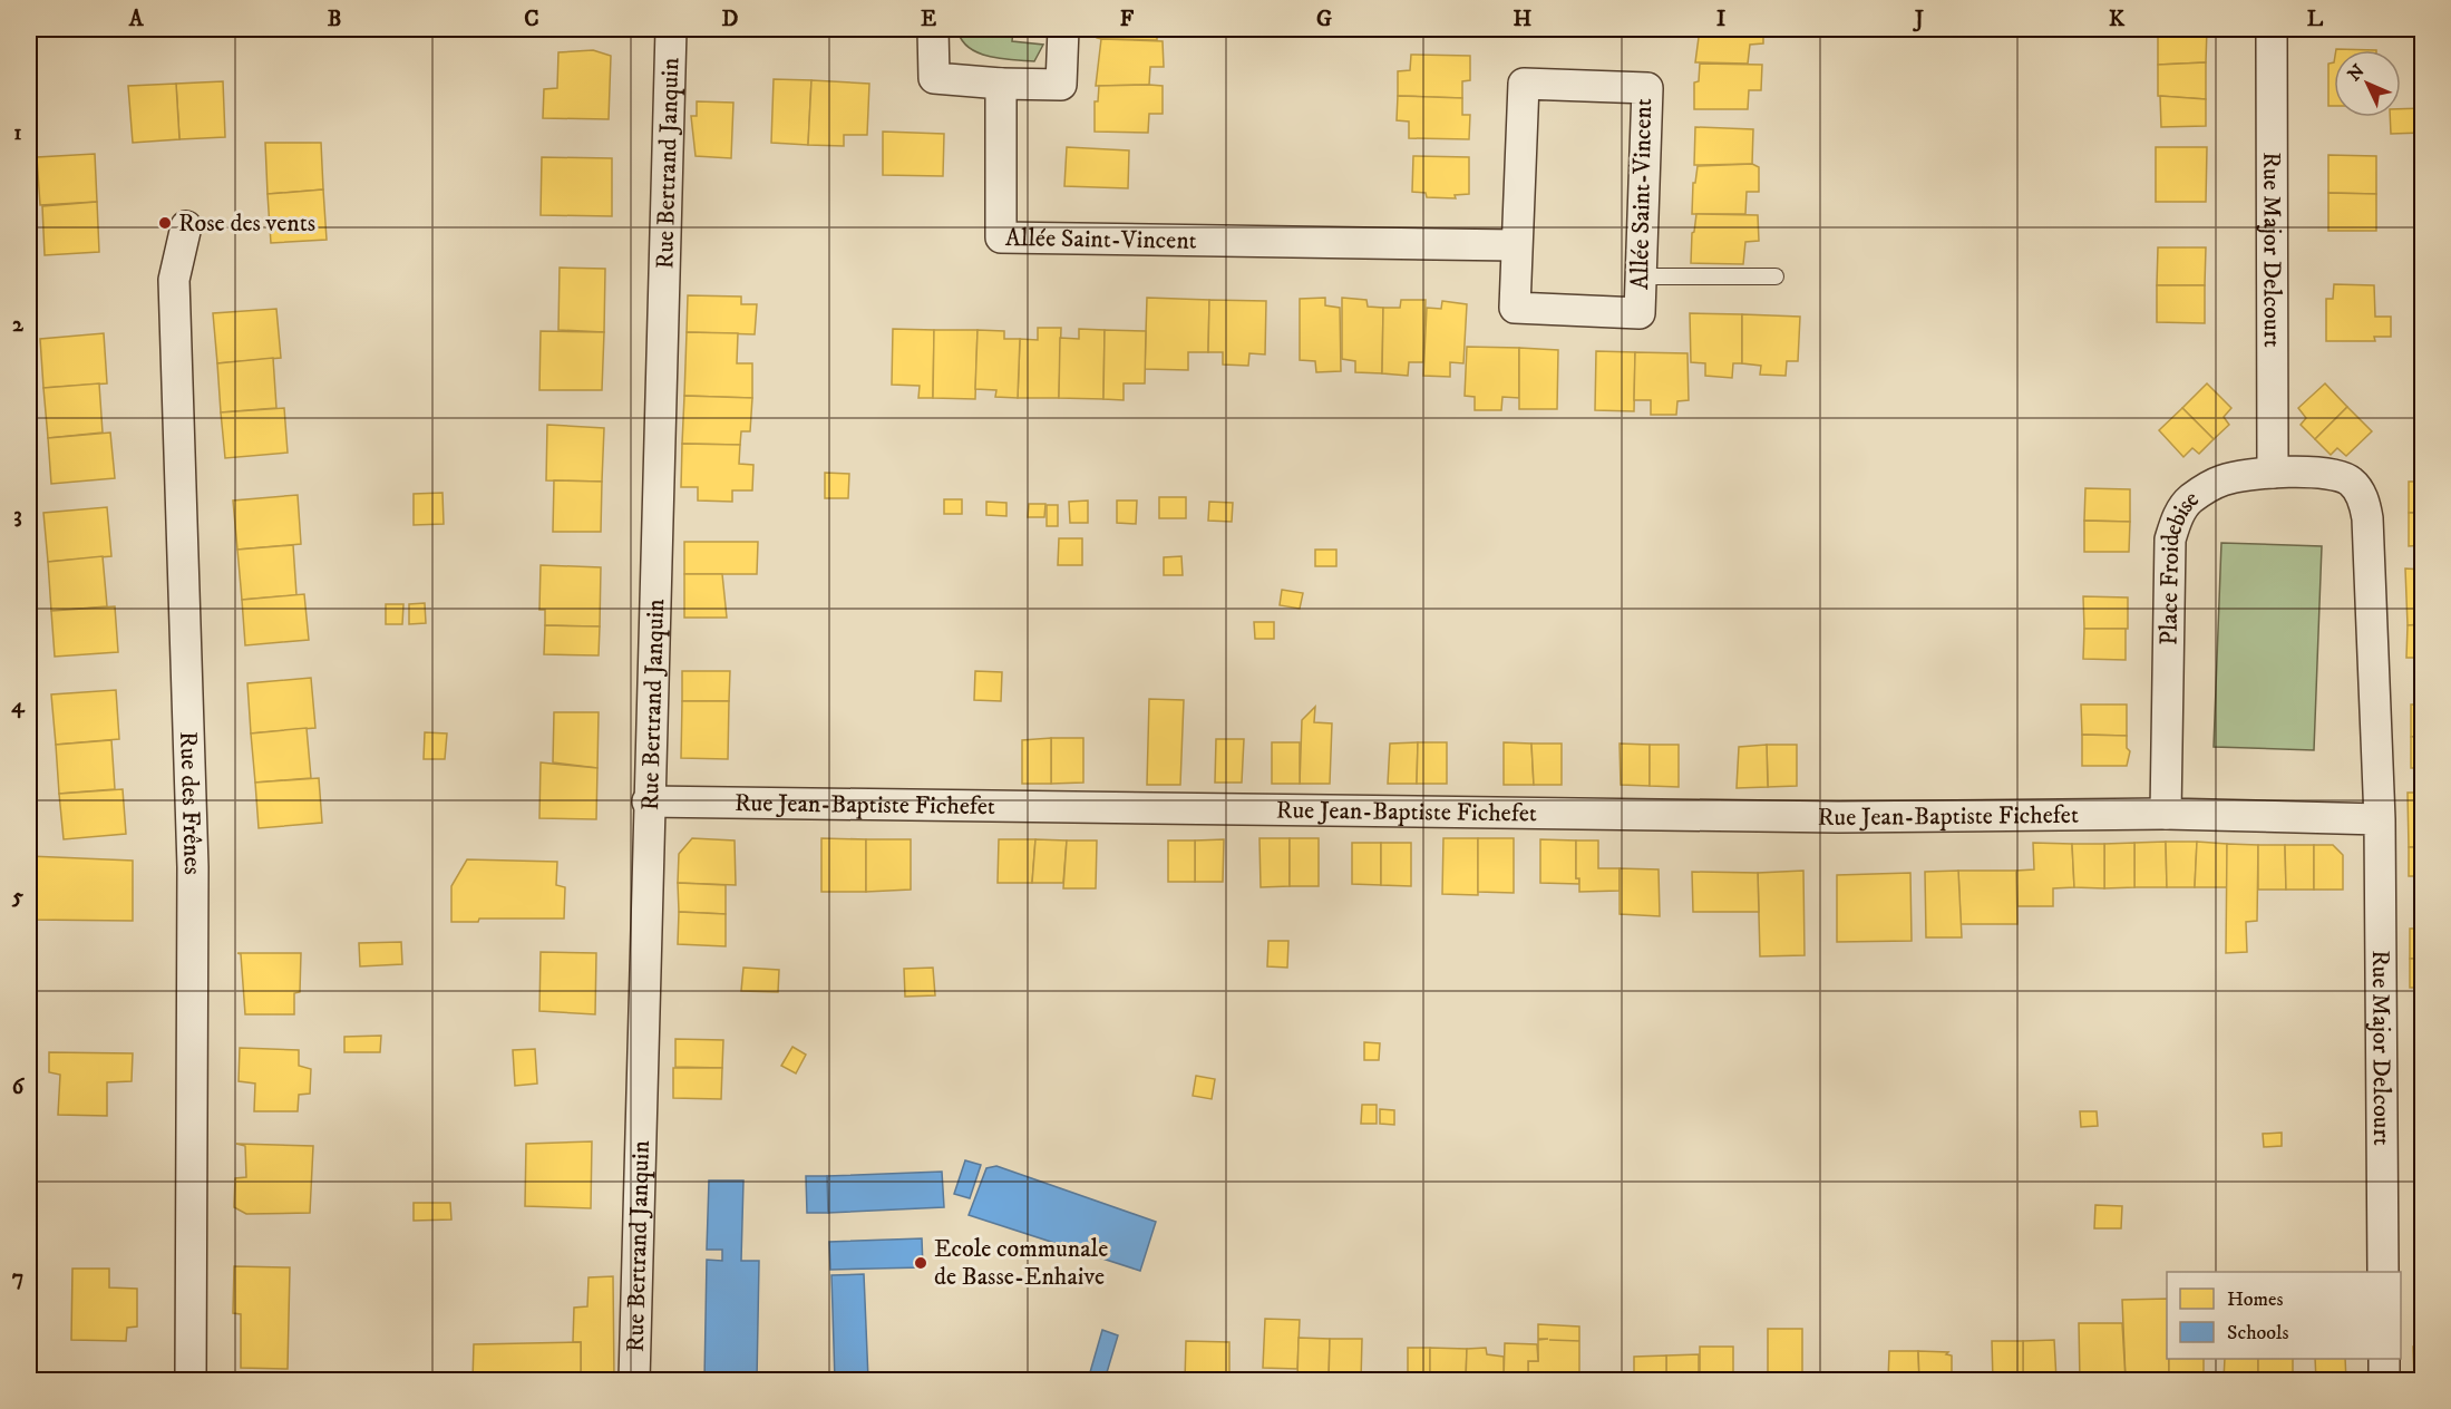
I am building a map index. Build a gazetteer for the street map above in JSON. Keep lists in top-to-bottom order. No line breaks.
{"streets":{"street":["Rue Bertrand Janquin","Allée Saint-Vincent","Rue Major Delcourt","Place Froidebise","Rue des Frênes","Rue Jean-Baptiste Fichefet"]},"crossings":[["Rue Bertrand Janquin","Rue Jean-Baptiste Fichefet"],["Rue Major Delcourt","Place Froidebise"],["Place Froidebise","Rue Jean-Baptiste Fichefet"]],"places":["Rose des vents","Ecole communale de Basse-Enhaive"],"legend":["Homes","Schools"],"north":"top left","grid":{"columns":["A","B","C","D","E","F","G","H","I","J","K","L"],"rows":["1","2","3","4","5","6","7"]}}
